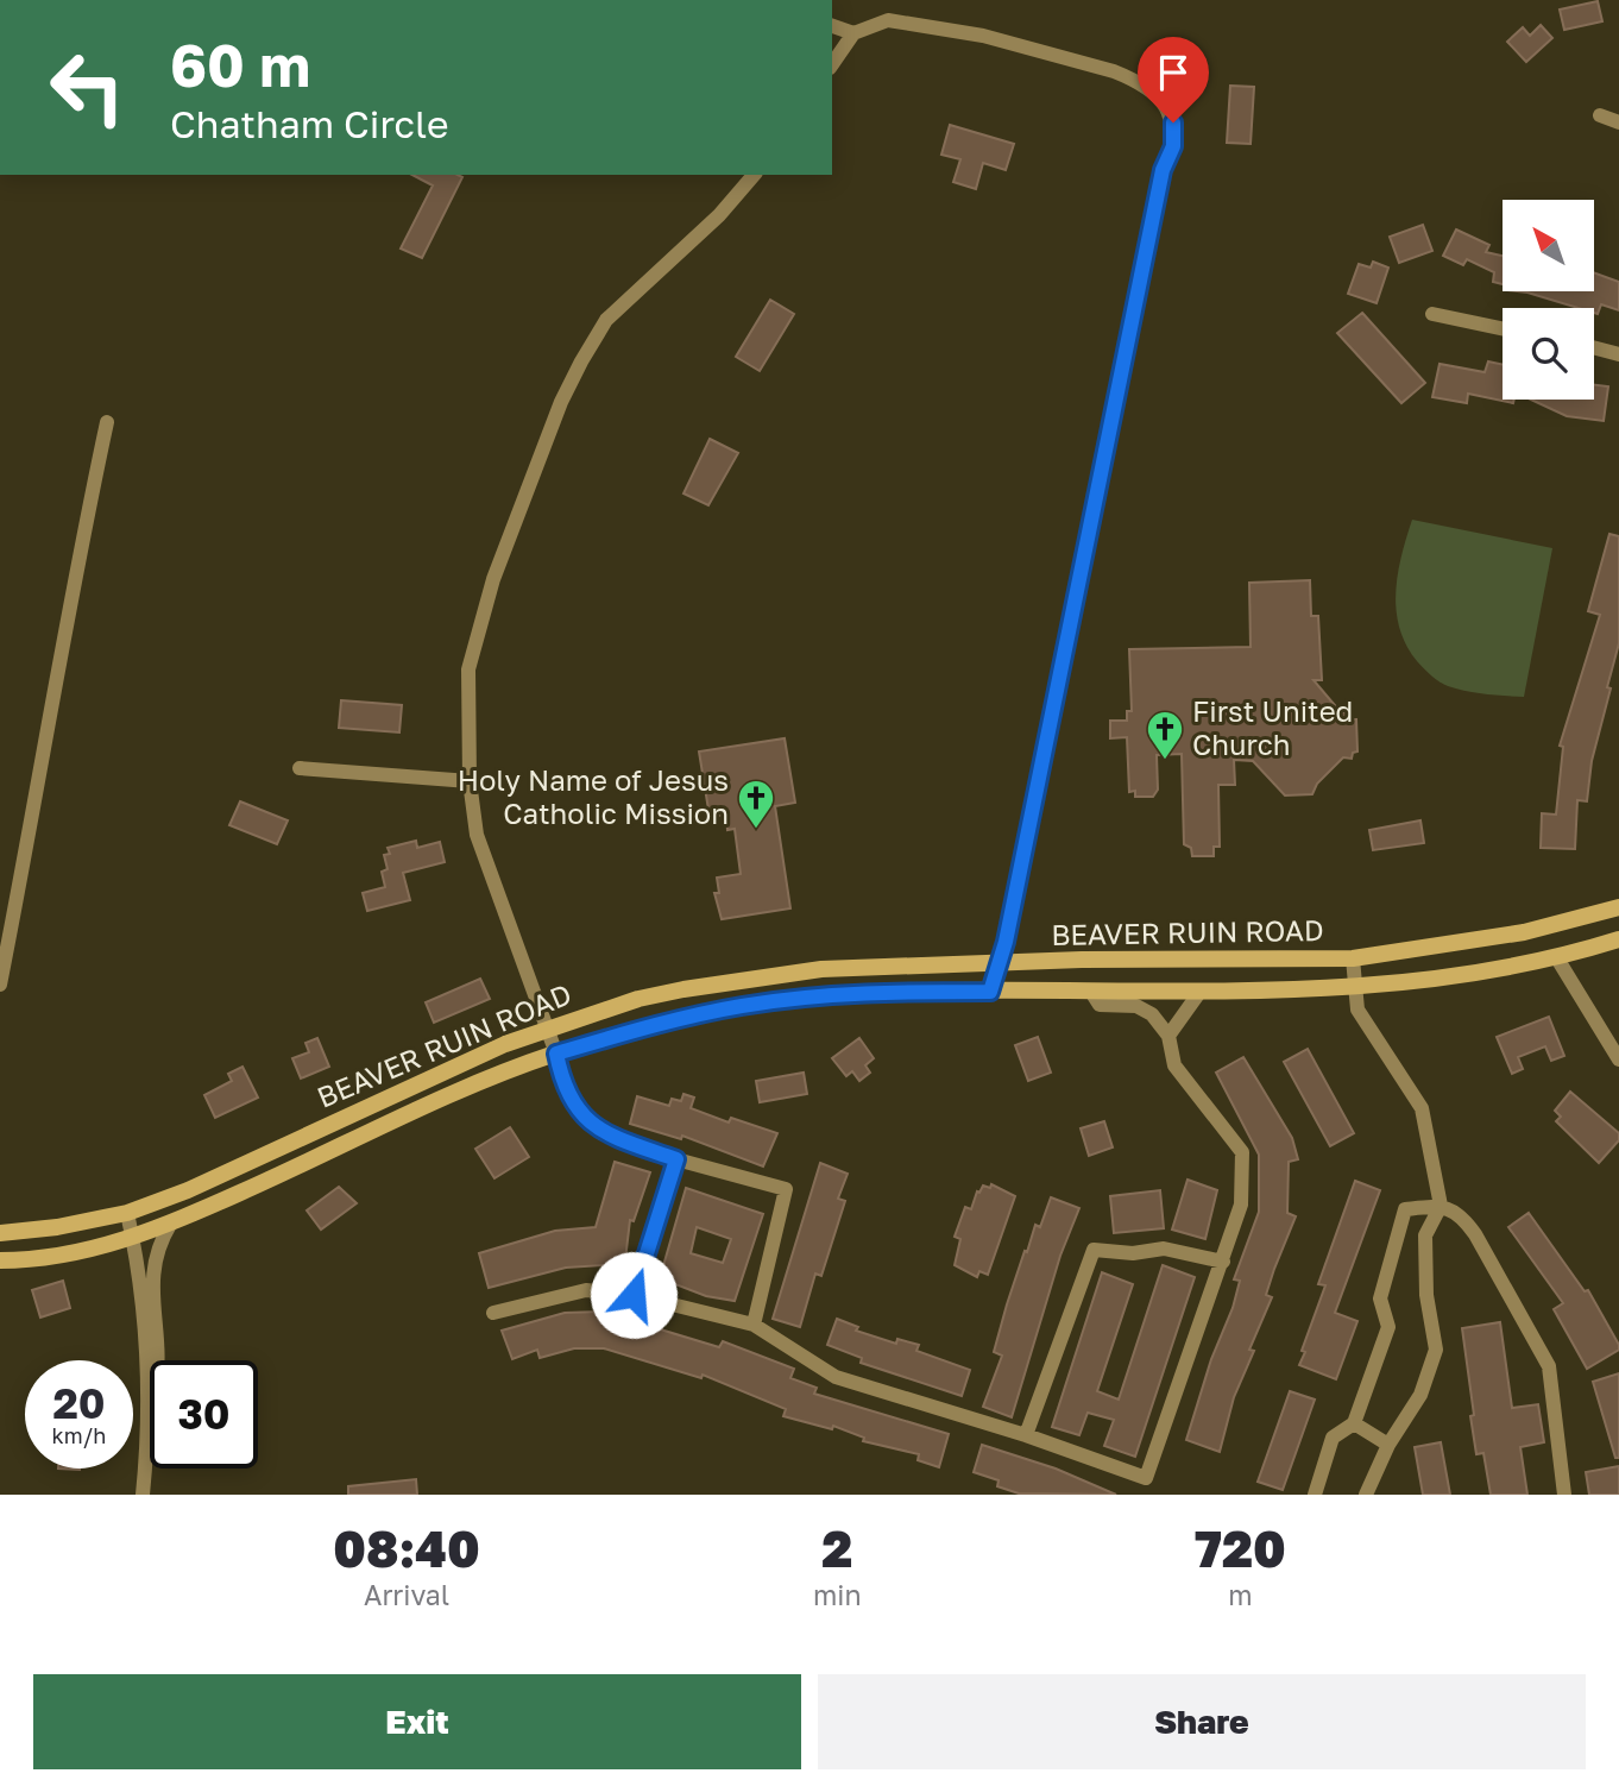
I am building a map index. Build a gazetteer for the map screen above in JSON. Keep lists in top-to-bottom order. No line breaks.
{"streets":{"main road":["BEAVER RUIN ROAD"]},"places":{"church":["First United Church","Holy Name of Jesus Catholic Mission"]},"north":"top left","page":{"turn":["60 m","Chatham Circle"],"speed":"20 km/h","limit":"30","eta":["08:40","Arrival","2","min","720","m"],"buttons":["Exit","Share"]}}
